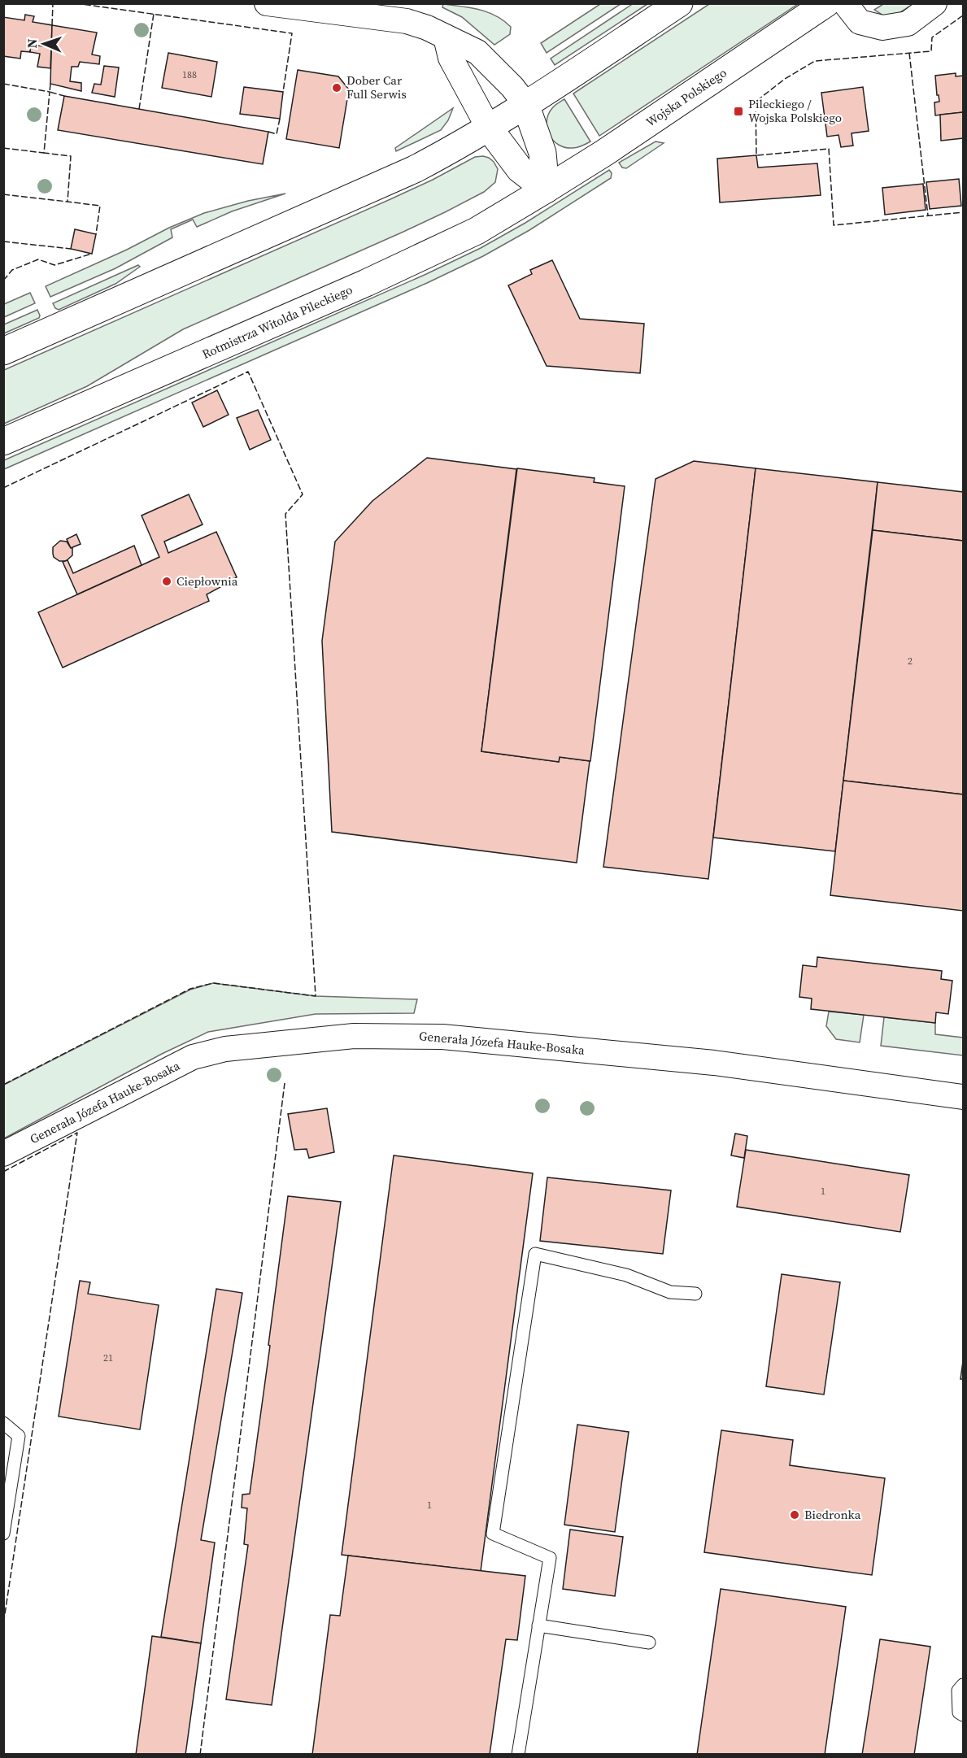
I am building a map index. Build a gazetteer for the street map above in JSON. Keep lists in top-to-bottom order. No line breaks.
{"streets":{"main road":["Wojska Polskiego","Rotmistrza Witolda Pileckiego"],"street":["Generała Józefa Hauke-Bosaka"]},"crossings":[["Wojska Polskiego","Rotmistrza Witolda Pileckiego"]],"places":{"other":["Dober Car Full Serwis","Ciepłownia","Biedronka"],"transit":["Pileckiego / Wojska Polskiego"]},"house_numbers":["188","2","1","21","1"],"north":"left"}
